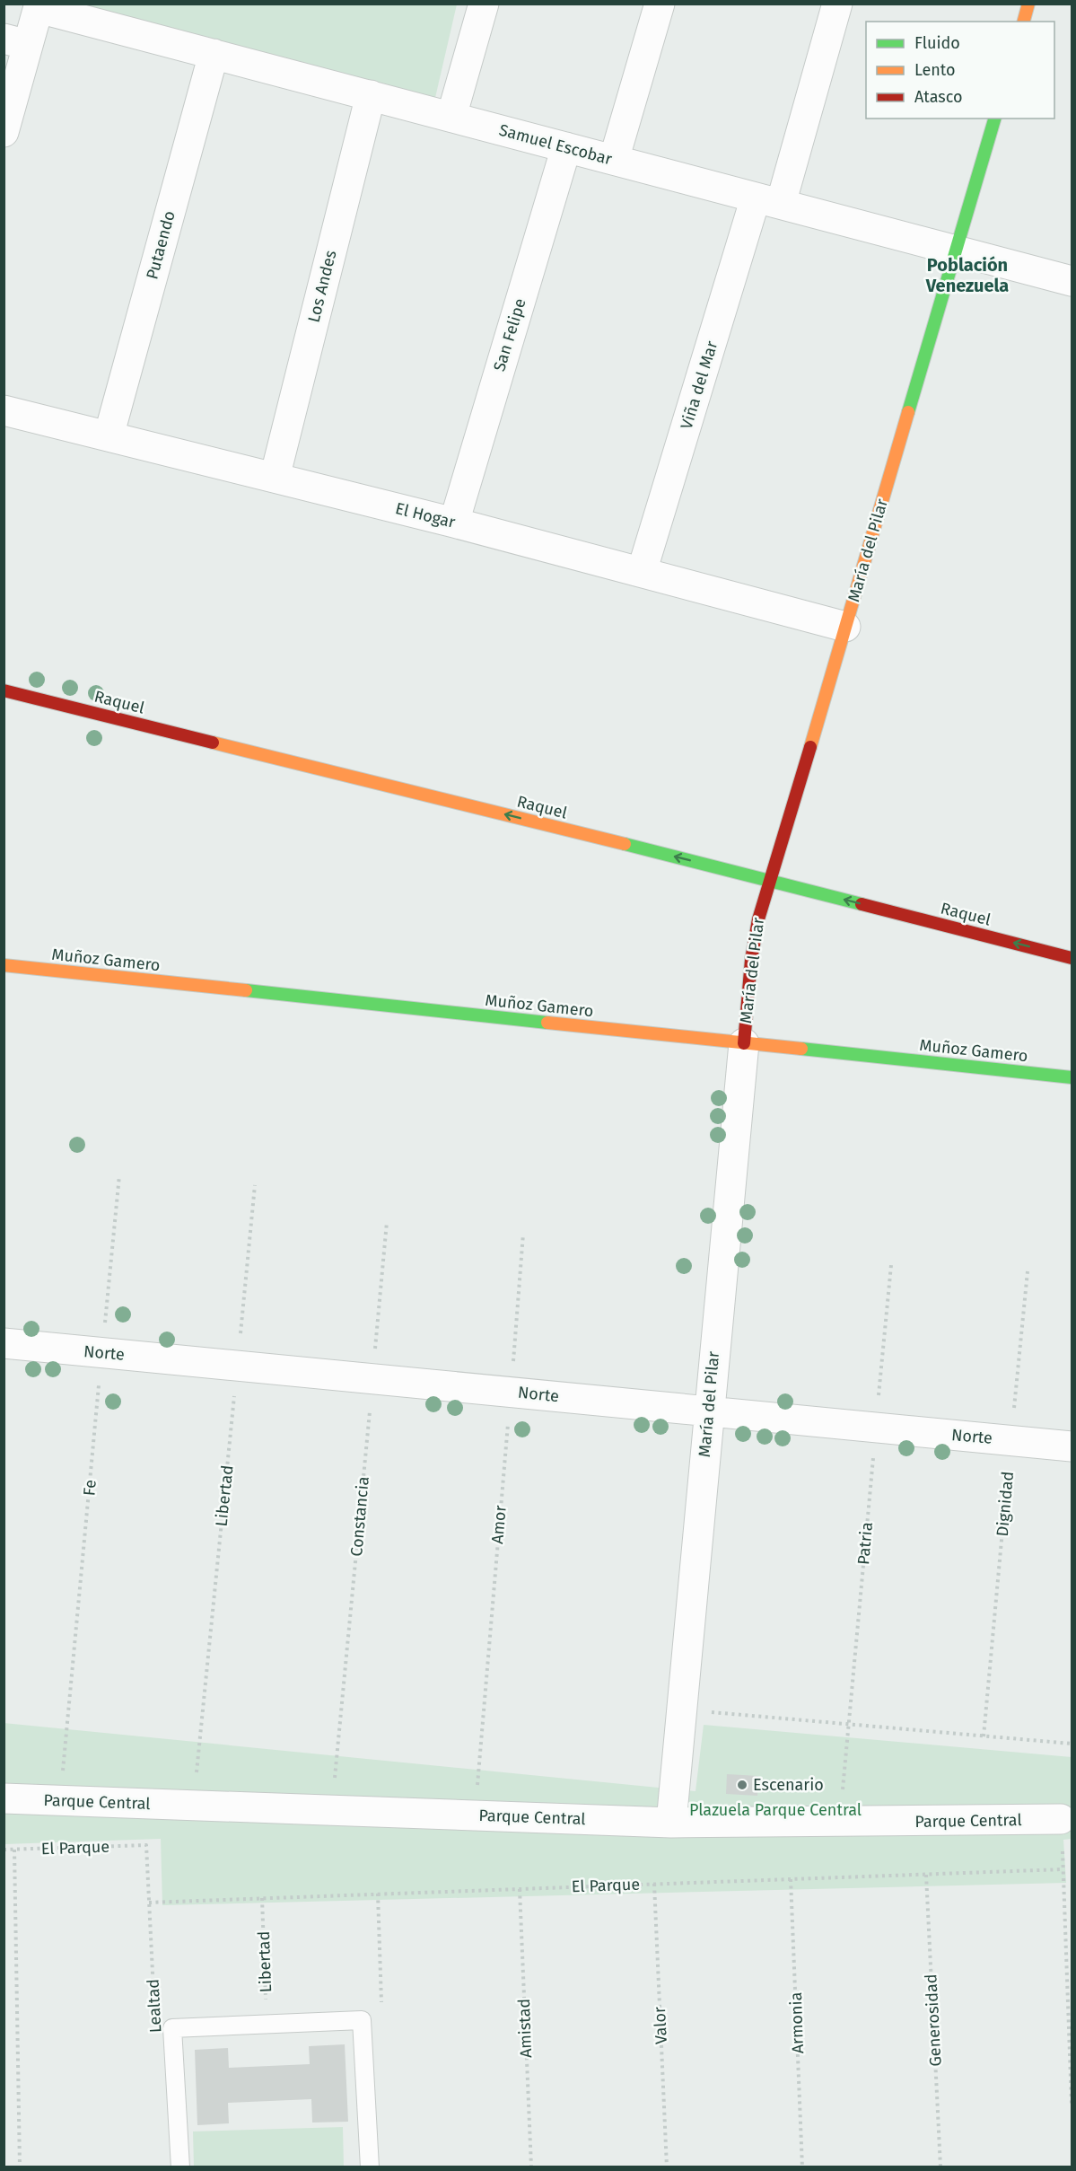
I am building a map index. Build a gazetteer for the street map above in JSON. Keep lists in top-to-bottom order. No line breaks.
{"streets":{"street":["Samuel Escobar","Putaendo","Los Andes","San Felipe","Viña del Mar","El Hogar","María del Pilar","Raquel","Muñoz Gamero","Norte","Parque Central"],"path":["Fe","Libertad","Dignidad","Constancia","Amor","Patria","El Parque","Lealtad","Generosidad","Armonia","Valor","Amistad"]},"crossings":[["Samuel Escobar","Putaendo"],["Samuel Escobar","Los Andes"],["Samuel Escobar","San Felipe"],["Samuel Escobar","Viña del Mar"],["Samuel Escobar","María del Pilar"],["Putaendo","El Hogar"],["Los Andes","El Hogar"],["San Felipe","El Hogar"],["Viña del Mar","El Hogar"],["El Hogar","María del Pilar"],["María del Pilar","Raquel"],["María del Pilar","Muñoz Gamero"],["María del Pilar","Norte"],["María del Pilar","Parque Central"],["Norte","Fe"],["Norte","Libertad"],["Norte","Dignidad"],["Norte","Constancia"],["Norte","Amor"],["Norte","Patria"],["Fe","Parque Central"],["Libertad","Parque Central"],["Libertad","El Parque"],["Constancia","Parque Central"],["Amor","Parque Central"],["Patria","Parque Central"],["El Parque","Lealtad"],["El Parque","Generosidad"],["El Parque","Armonia"],["El Parque","Valor"],["El Parque","Amistad"]],"one_way":["Raquel"],"districts":["Población Venezuela"],"parks":["Plazuela Parque Central"],"places":["Escenario"],"legend":["Fluido","Lento","Atasco"]}
